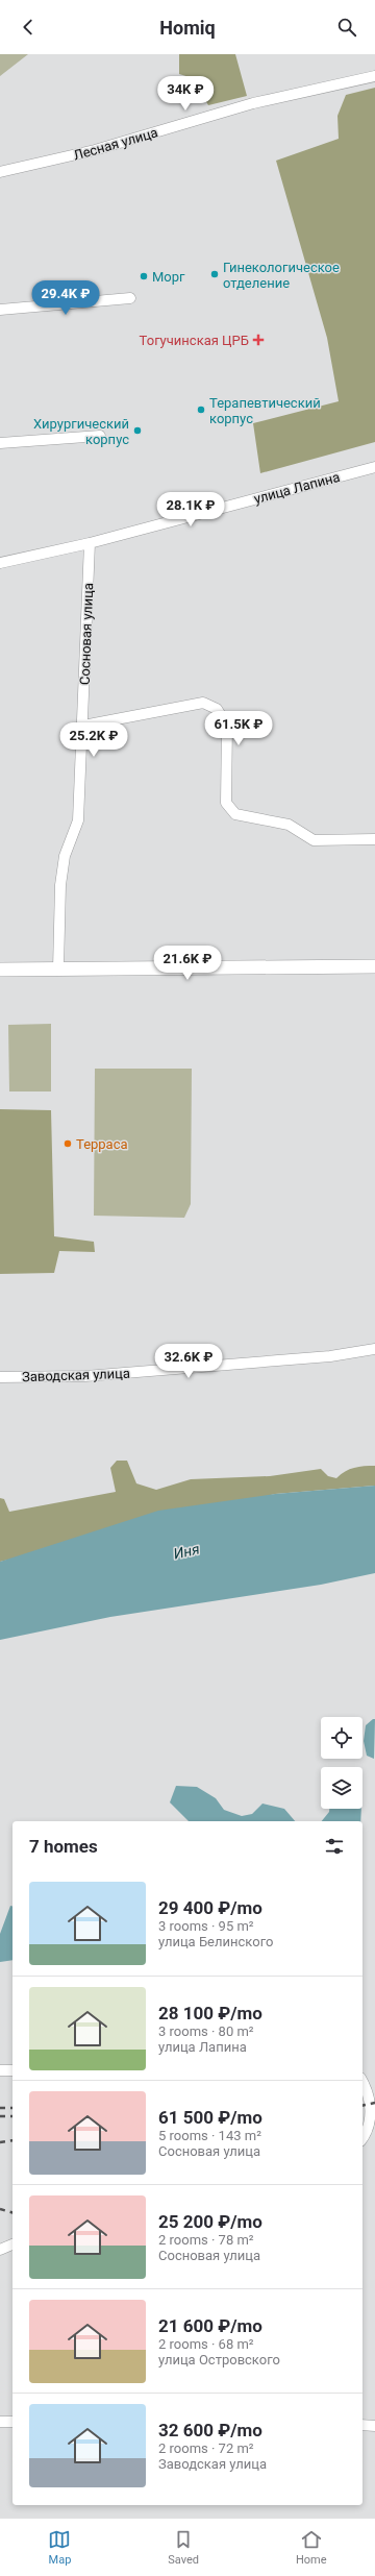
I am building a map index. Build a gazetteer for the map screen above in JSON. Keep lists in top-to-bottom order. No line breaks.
{"streets":{"street":["Лесная улица","улица Лапина","Сосновая улица","Заводская улица"]},"crossings":[["улица Лапина","Сосновая улица"]],"water":["Иня"],"places":{"other":["Гинекологическое отделение","Морг","Терапевтический корпус","Хирургический корпус","Терраса"],"health":["Тогучинская ЦРБ"]},"page":{"header":"Homiq","price":["34K ₽","29.4K ₽","28.1K ₽","61.5K ₽","25.2K ₽","21.6K ₽","32.6K ₽"],"heading":"7 homes","list":[{"name":"29 400 ₽/mo","note":"3 rooms · 95 m² · улица Белинского"},{"name":"28 100 ₽/mo","note":"3 rooms · 80 m² · улица Лапина"},{"name":"61 500 ₽/mo","note":"5 rooms · 143 m² · Сосновая улица"},{"name":"25 200 ₽/mo","note":"2 rooms · 78 m² · Сосновая улица"},{"name":"21 600 ₽/mo","note":"2 rooms · 68 m² · улица Островского"},{"name":"32 600 ₽/mo","note":"2 rooms · 72 m² · Заводская улица"}],"tabs":["Map","Saved","Home"]}}
